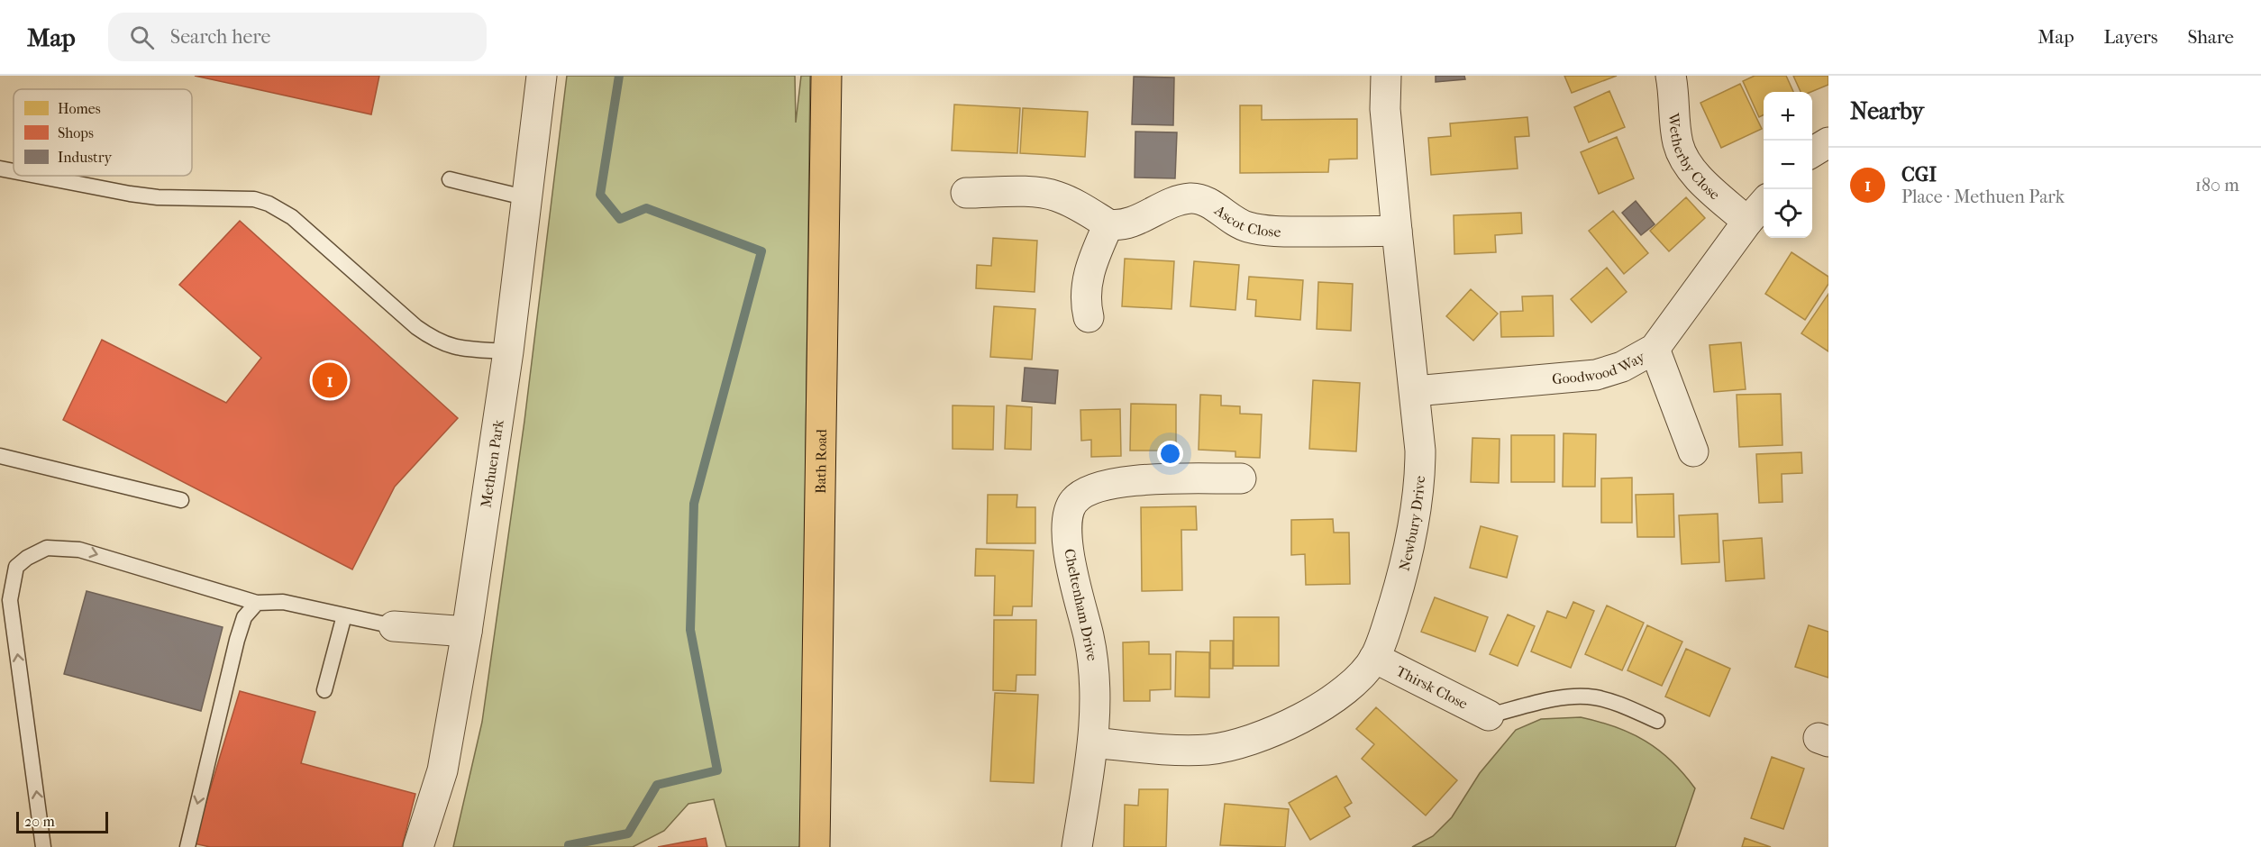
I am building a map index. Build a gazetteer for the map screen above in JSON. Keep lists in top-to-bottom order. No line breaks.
{"streets":{"main road":["Bath Road"],"street":["Wetherby Close","Ascot Close","Goodwood Way","Methuen Park","Newbury Drive","Cheltenham Drive","Thirsk Close"]},"crossings":[["Wetherby Close","Goodwood Way"],["Ascot Close","Newbury Drive"],["Goodwood Way","Newbury Drive"],["Newbury Drive","Cheltenham Drive"],["Newbury Drive","Thirsk Close"]],"legend":["Homes","Shops","Industry"],"scale_bar":"20 m","page":{"header":"Map","search":"Search here","nav":["Map","Layers","Share"],"heading":"Nearby","map_buttons":["+","−"],"list":[{"mark":"1","name":"CGI","note":"Place · Methuen Park","value":"180 m"}],"pins":"1","scale":"20 m"}}
